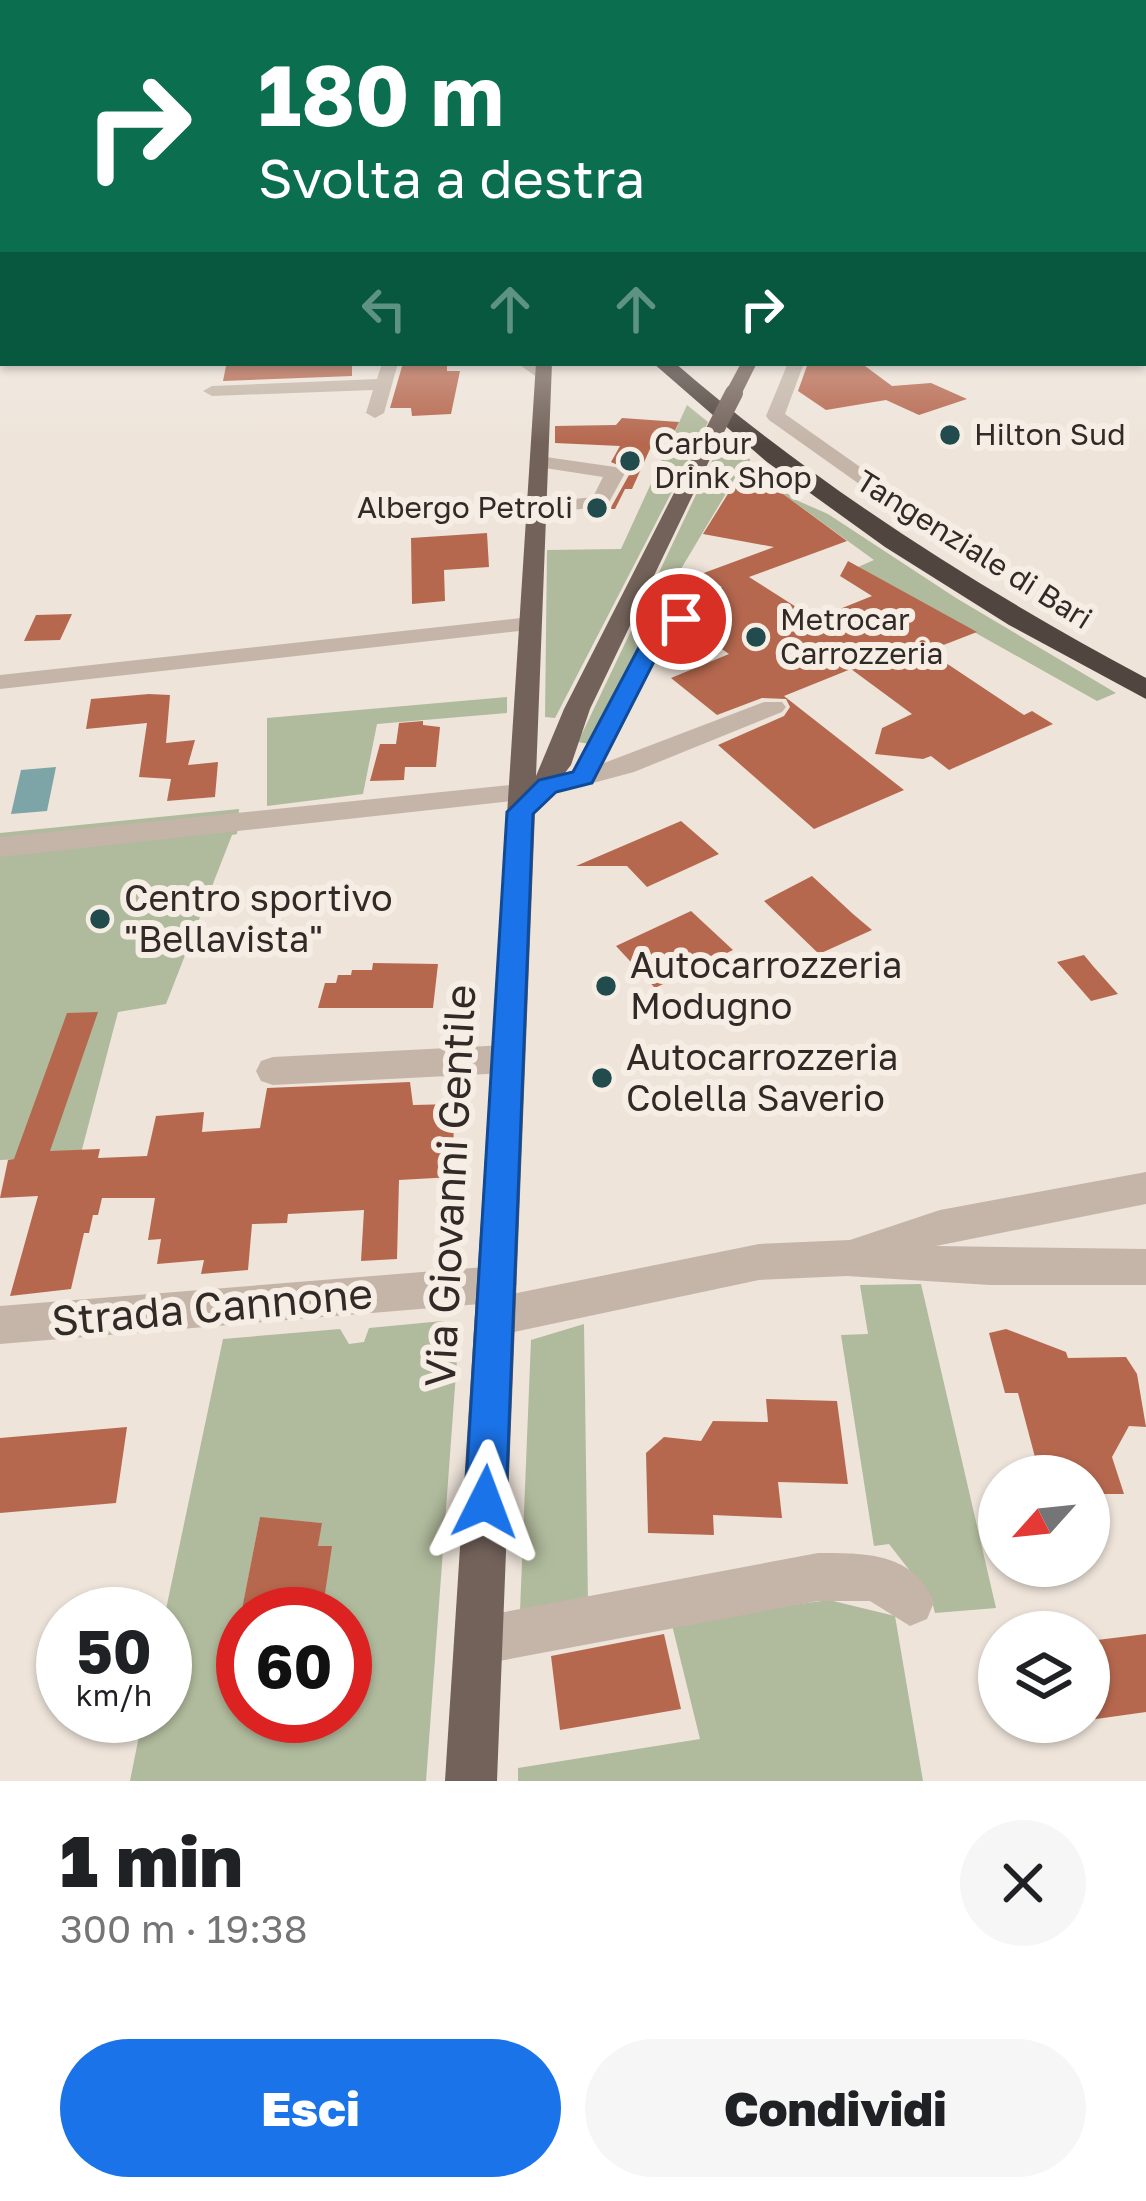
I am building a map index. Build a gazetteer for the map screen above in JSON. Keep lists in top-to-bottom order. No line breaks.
{"streets":{"highway":["Tangenziale di Bari"],"main road":["Via Giovanni Gentile"],"street":["Strada Cannone"]},"crossings":[["Via Giovanni Gentile","Strada Cannone"]],"places":["Hilton Sud","Carbur Drink Shop","Albergo Petroli","Metrocar Carrozzeria","Centro sportivo \"Bellavista\"","Autocarrozzeria Modugno","Autocarrozzeria Colella Saverio"],"north":"bottom left","page":{"turn":["180 m","Svolta a destra"],"speed":"50 km/h","limit":"60","heading":["1 min","300 m · 19:38"],"buttons":["Esci","Condividi"]}}
